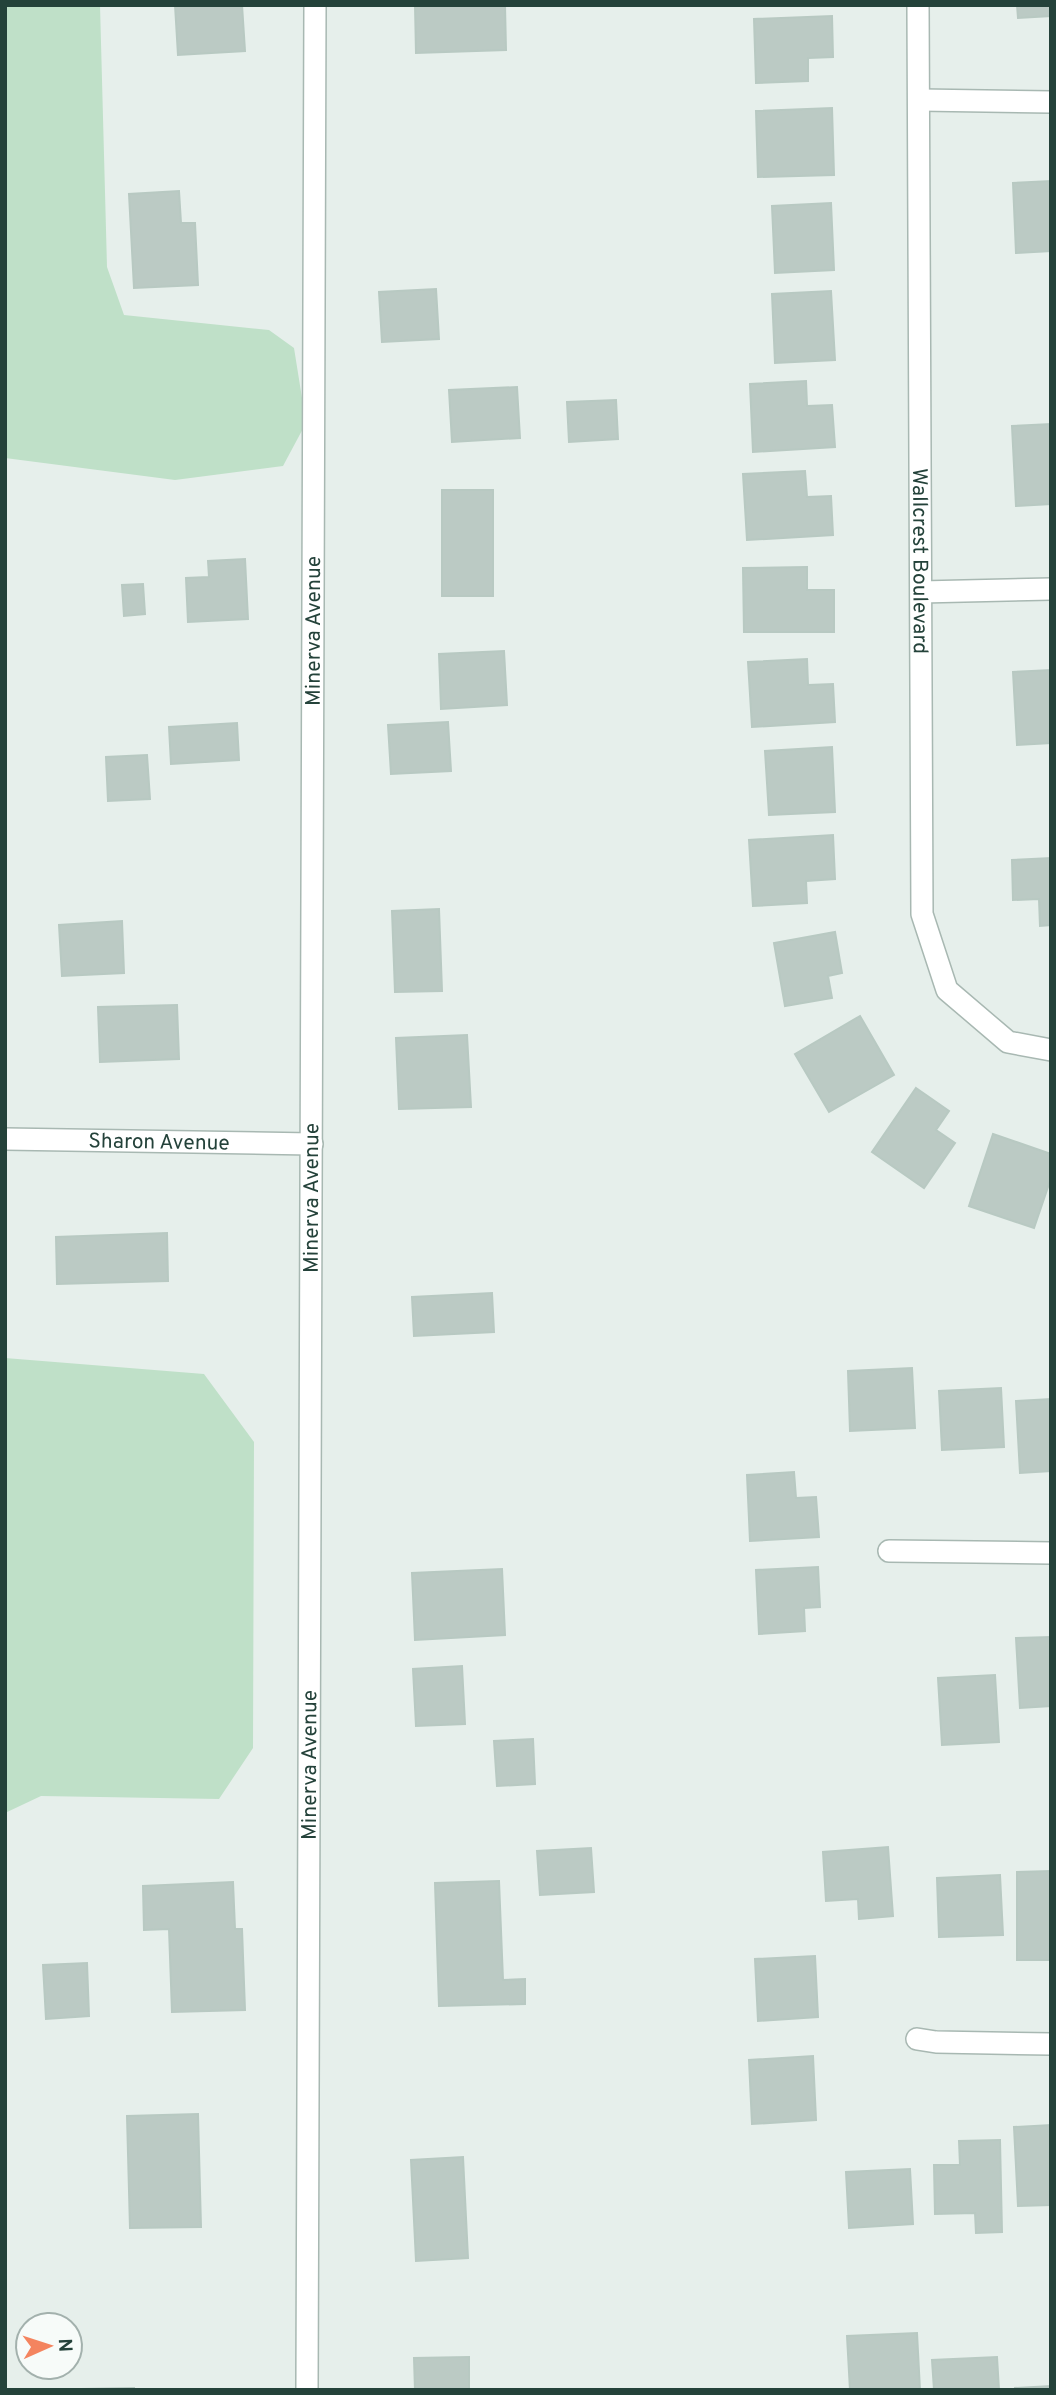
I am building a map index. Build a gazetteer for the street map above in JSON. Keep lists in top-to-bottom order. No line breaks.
{"streets":{"street":["Wallcrest Boulevard","Minerva Avenue","Sharon Avenue"]},"crossings":[["Minerva Avenue","Sharon Avenue"]],"north":"right"}
